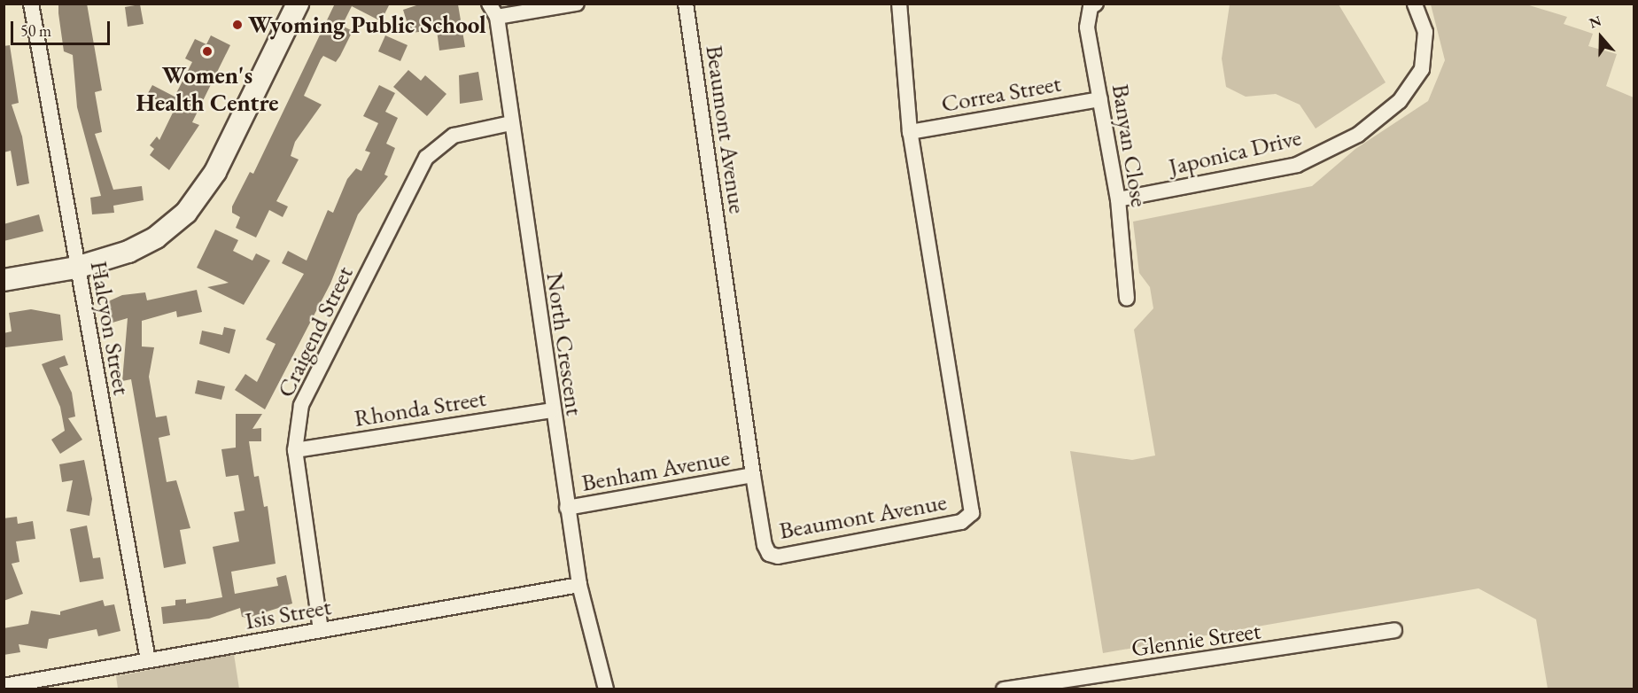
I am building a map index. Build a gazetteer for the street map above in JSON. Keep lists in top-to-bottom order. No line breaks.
{"streets":{"street":["Correa Street","Beaumont Avenue","Banyan Close","Japonica Drive","Halcyon Street","Craigend Street","North Crescent","Rhonda Street","Benham Avenue","Isis Street","Glennie Street"]},"crossings":[["Correa Street","Beaumont Avenue"],["Correa Street","Banyan Close"],["Beaumont Avenue","Benham Avenue"],["Banyan Close","Japonica Drive"],["Halcyon Street","Isis Street"],["Craigend Street","North Crescent"],["Craigend Street","Rhonda Street"],["Craigend Street","Isis Street"],["North Crescent","Rhonda Street"],["North Crescent","Benham Avenue"],["North Crescent","Isis Street"]],"places":["Wyoming Public School","Women's Health Centre"],"scale_bar":"50 m","north":"top"}
